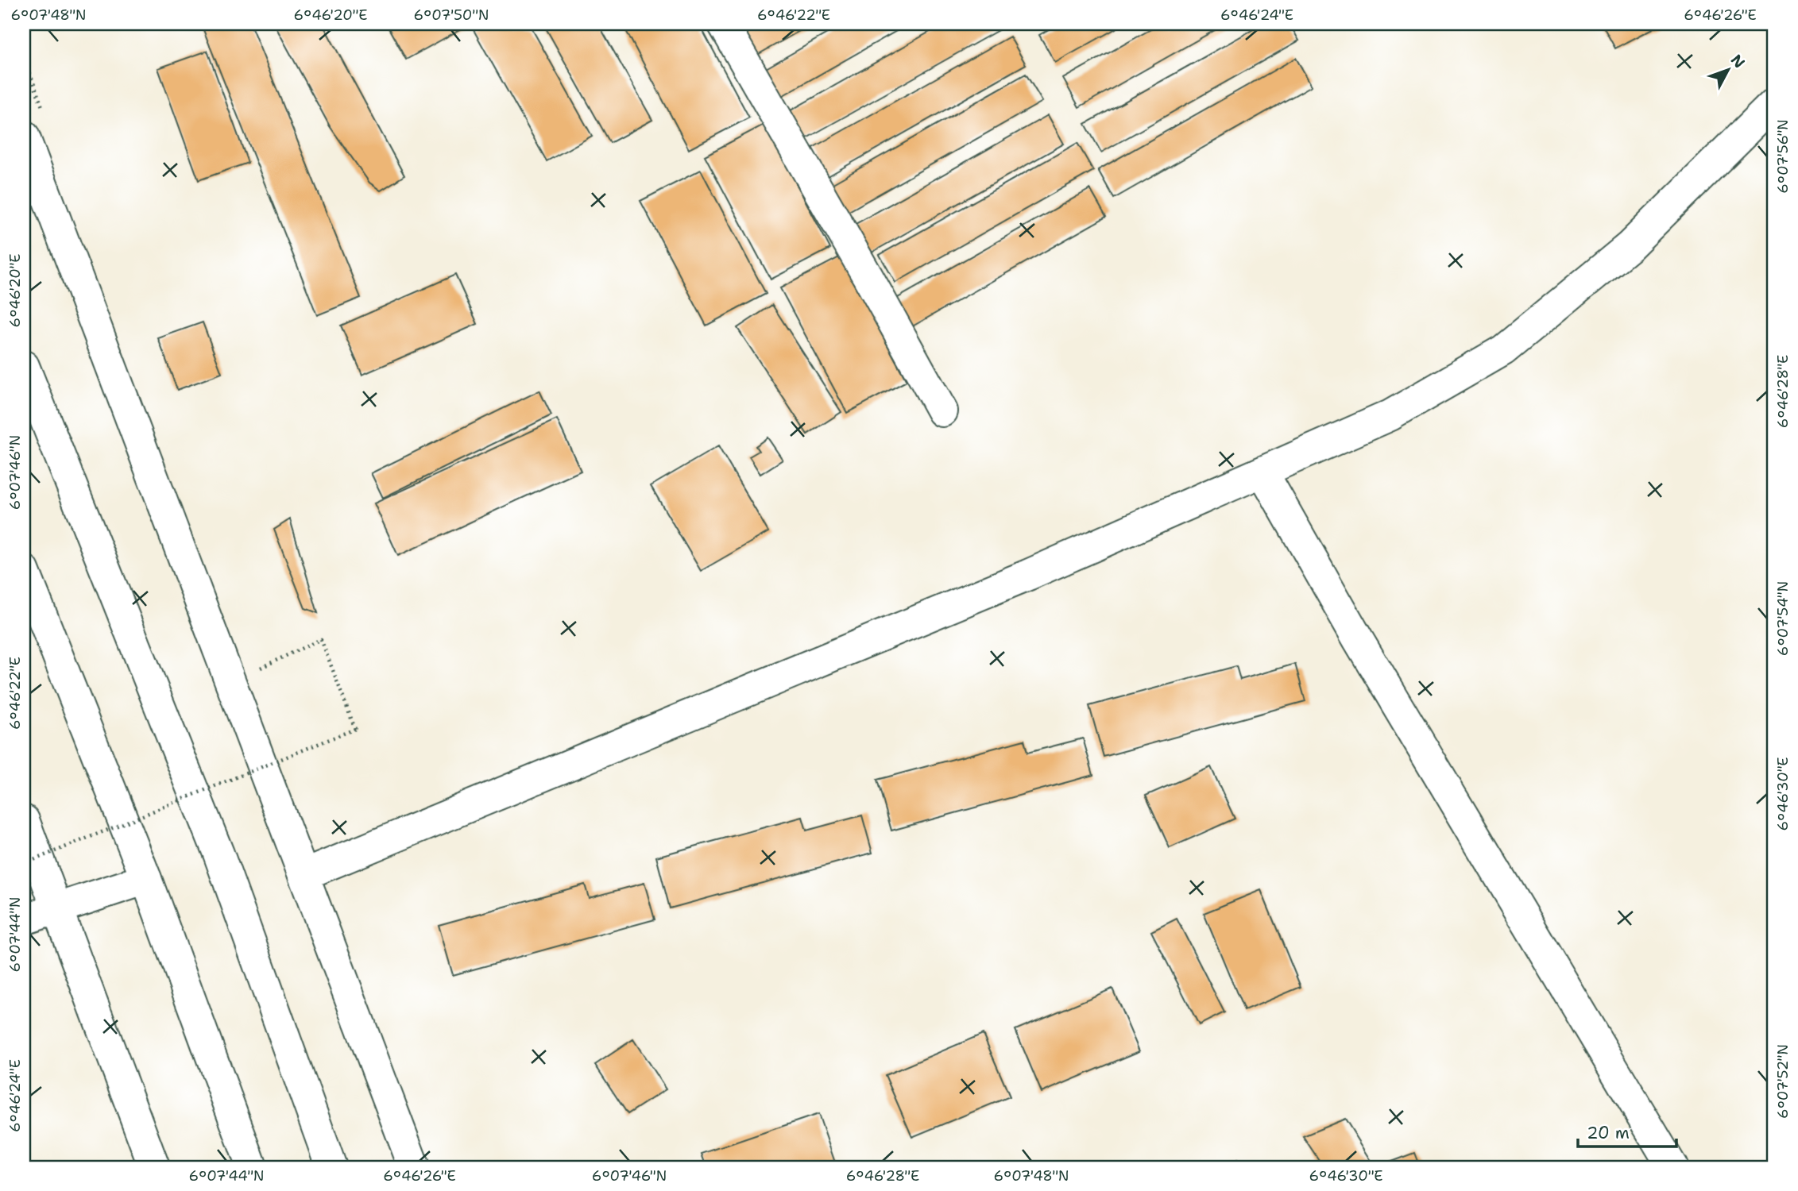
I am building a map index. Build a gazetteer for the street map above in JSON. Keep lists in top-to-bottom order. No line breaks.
{"scale_bar":"20 m","north":"top right","coordinates":["6°07'48\"N","6°46'20\"E","6°07'50\"N","6°46'22\"E","6°46'24\"E","6°46'26\"E","6°07'56\"N","6°46'28\"E","6°07'46\"N","6°07'54\"N","6°46'30\"E","6°07'44\"N","6°07'52\"N"]}
